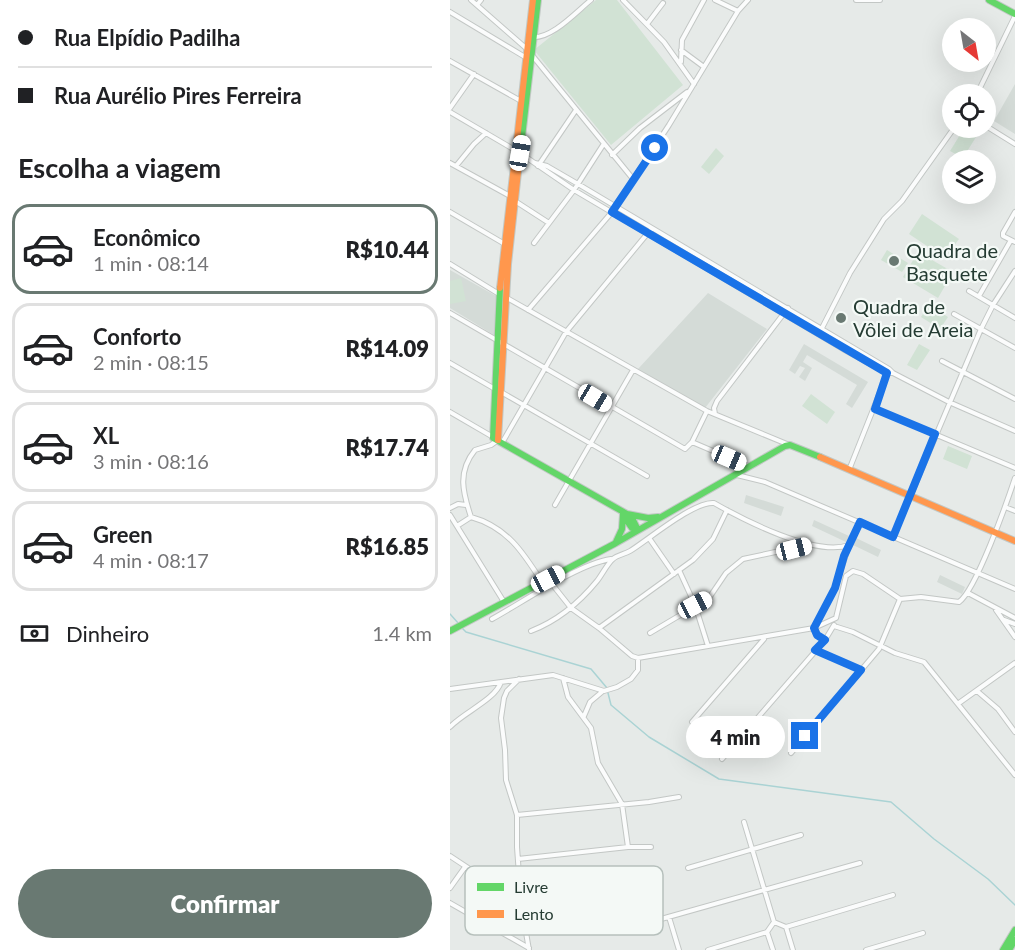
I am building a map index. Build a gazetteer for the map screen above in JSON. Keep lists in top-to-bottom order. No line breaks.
{"places":["Quadra de Basquete","Quadra de Vôlei de Areia"],"legend":["Livre","Lento"],"north":"bottom right","page":{"banner":["Rua Elpídio Padilha","Rua Aurélio Pires Ferreira"],"heading":"Escolha a viagem","list":[{"name":"Econômico","note":"1 min · 08:14","value":"R$10.44"},{"name":"Conforto","note":"2 min · 08:15","value":"R$14.09"},{"name":"XL","note":"3 min · 08:16","value":"R$17.74"},{"name":"Green","note":"4 min · 08:17","value":"R$16.85"}],"pay":["Dinheiro","1.4 km"],"bubble":"4 min","buttons":"Confirmar"}}
